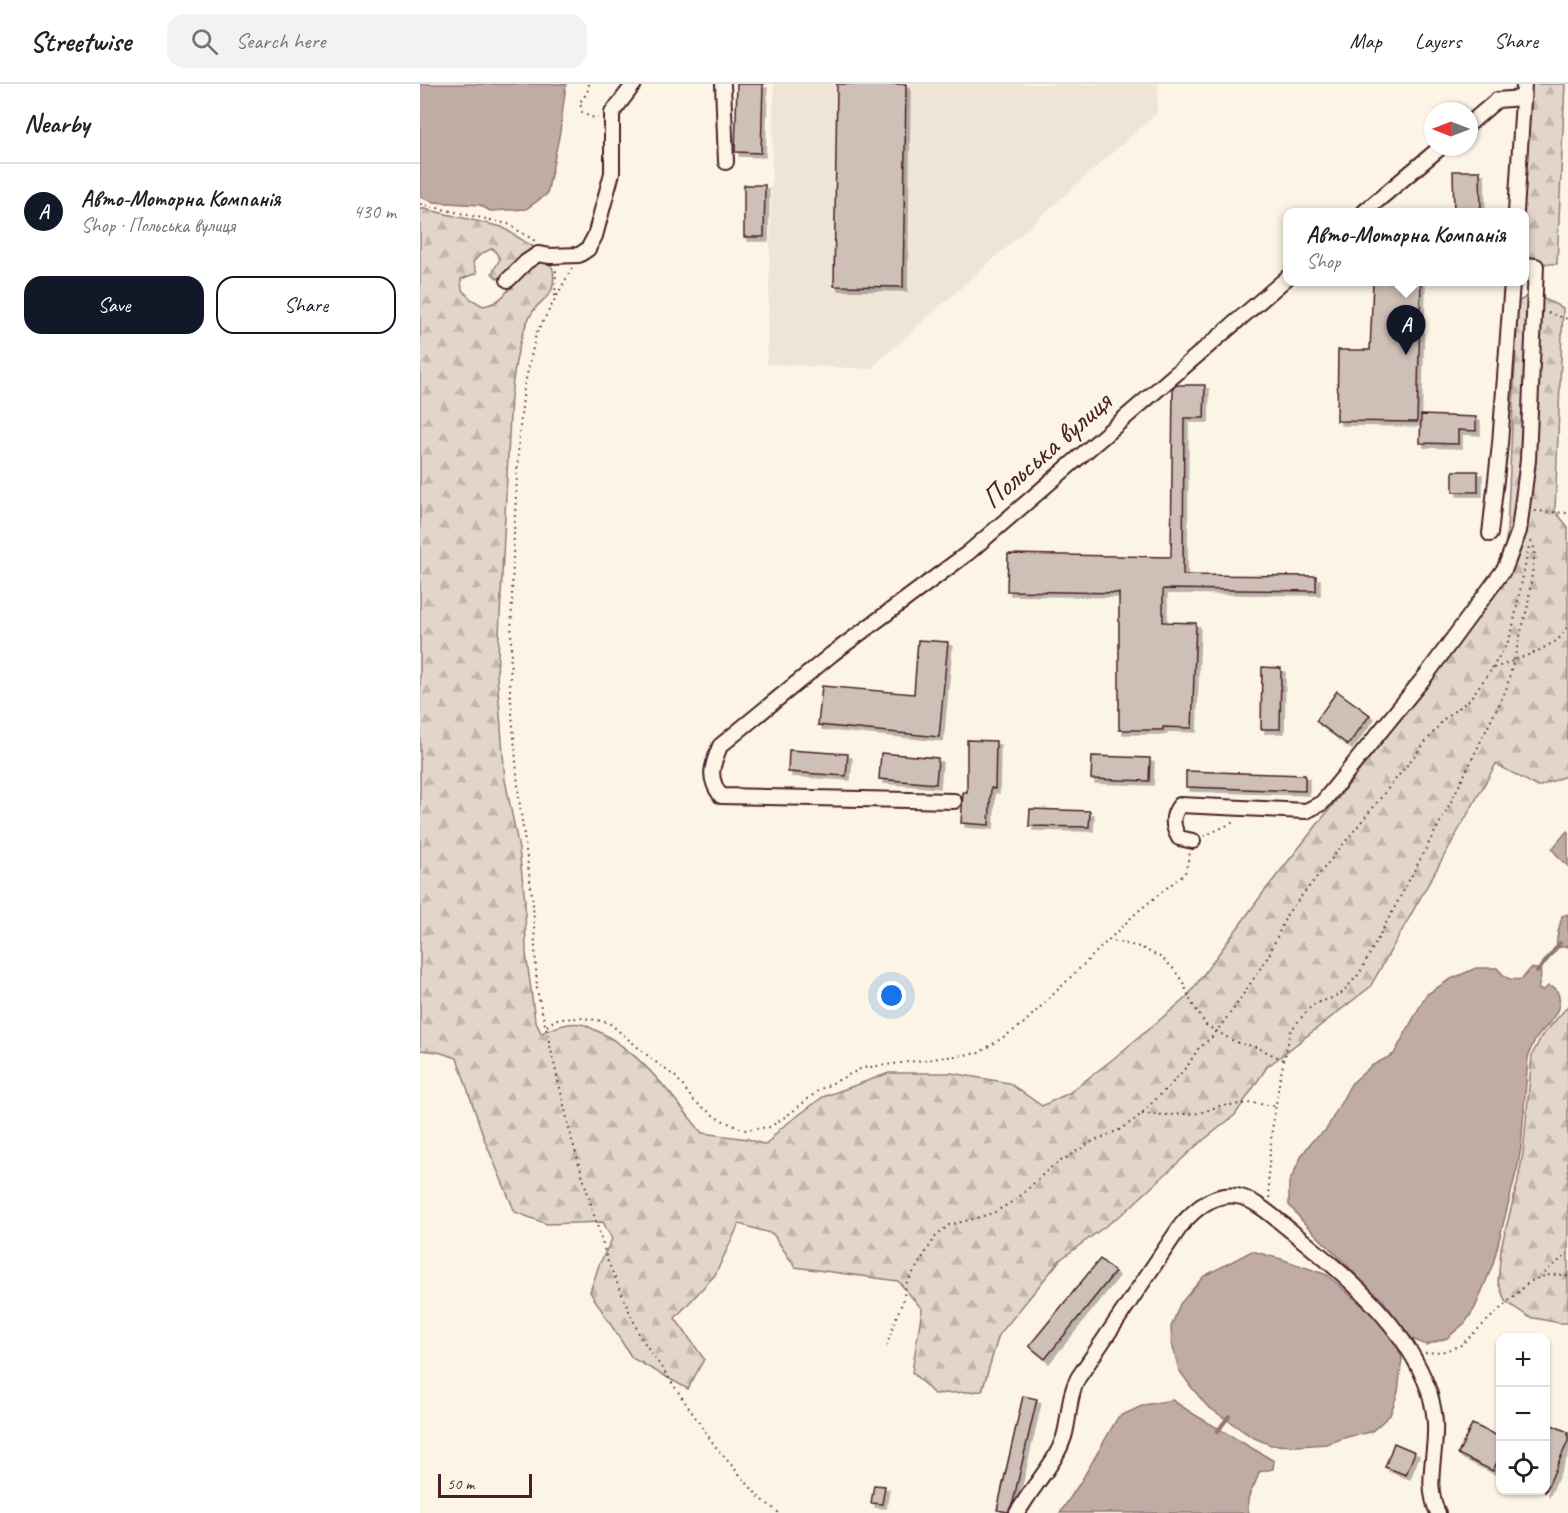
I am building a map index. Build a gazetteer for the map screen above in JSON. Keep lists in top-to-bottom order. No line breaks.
{"streets":{"street":["Польська вулиця"]},"scale_bar":"50 m","north":"left","page":{"header":"Streetwise","search":"Search here","nav":["Map","Layers","Share"],"heading":"Nearby","list":[{"mark":"A","name":"Авто-Моторна Компанія","note":"Shop · Польська вулиця","value":"430 m"}],"popup":["Авто-Моторна Компанія","Shop"],"buttons":["Save","Share"],"pins":"A","map_buttons":["+","−"],"scale":"50 m"}}
